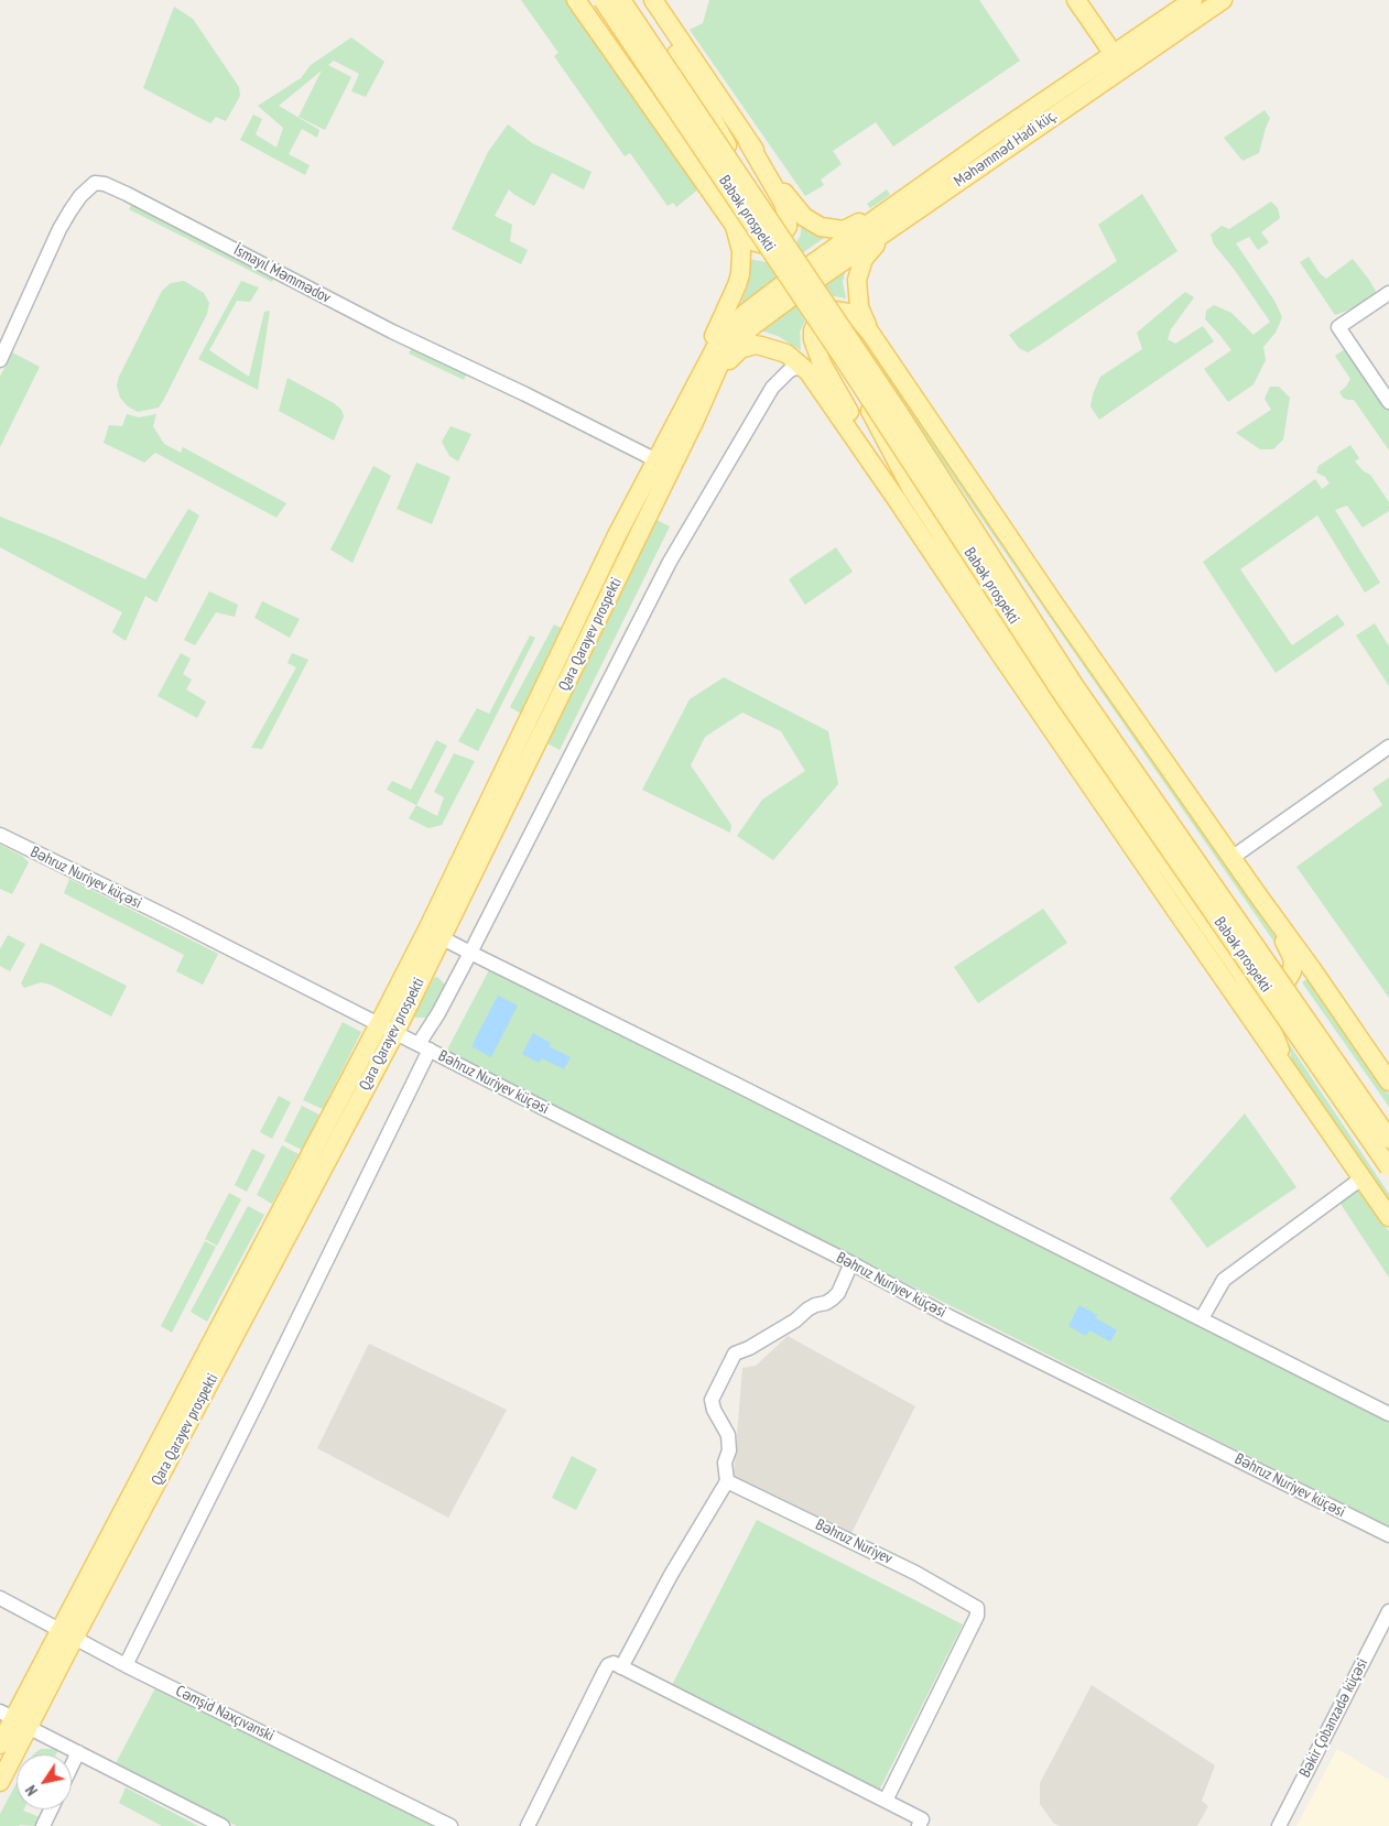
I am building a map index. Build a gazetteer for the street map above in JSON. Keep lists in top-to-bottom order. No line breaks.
{"streets":{"main road":["Məhəmməd Hadi küç.","Babək prospekti","Qara Qarayev prospekti"],"street":["İsmayıl Məmmədov","Bəhruz Nuriyev küçəsi","Bəhruz Nuriyev","Cəmşid Naxçıvanski","Bəkir Çobanzadə küçəsi"]},"crossings":[["Məhəmməd Hadi küç.","Qara Qarayev prospekti"],["Qara Qarayev prospekti","Bəhruz Nuriyev küçəsi"],["Qara Qarayev prospekti","Cəmşid Naxçıvanski"]],"north":"bottom left"}
